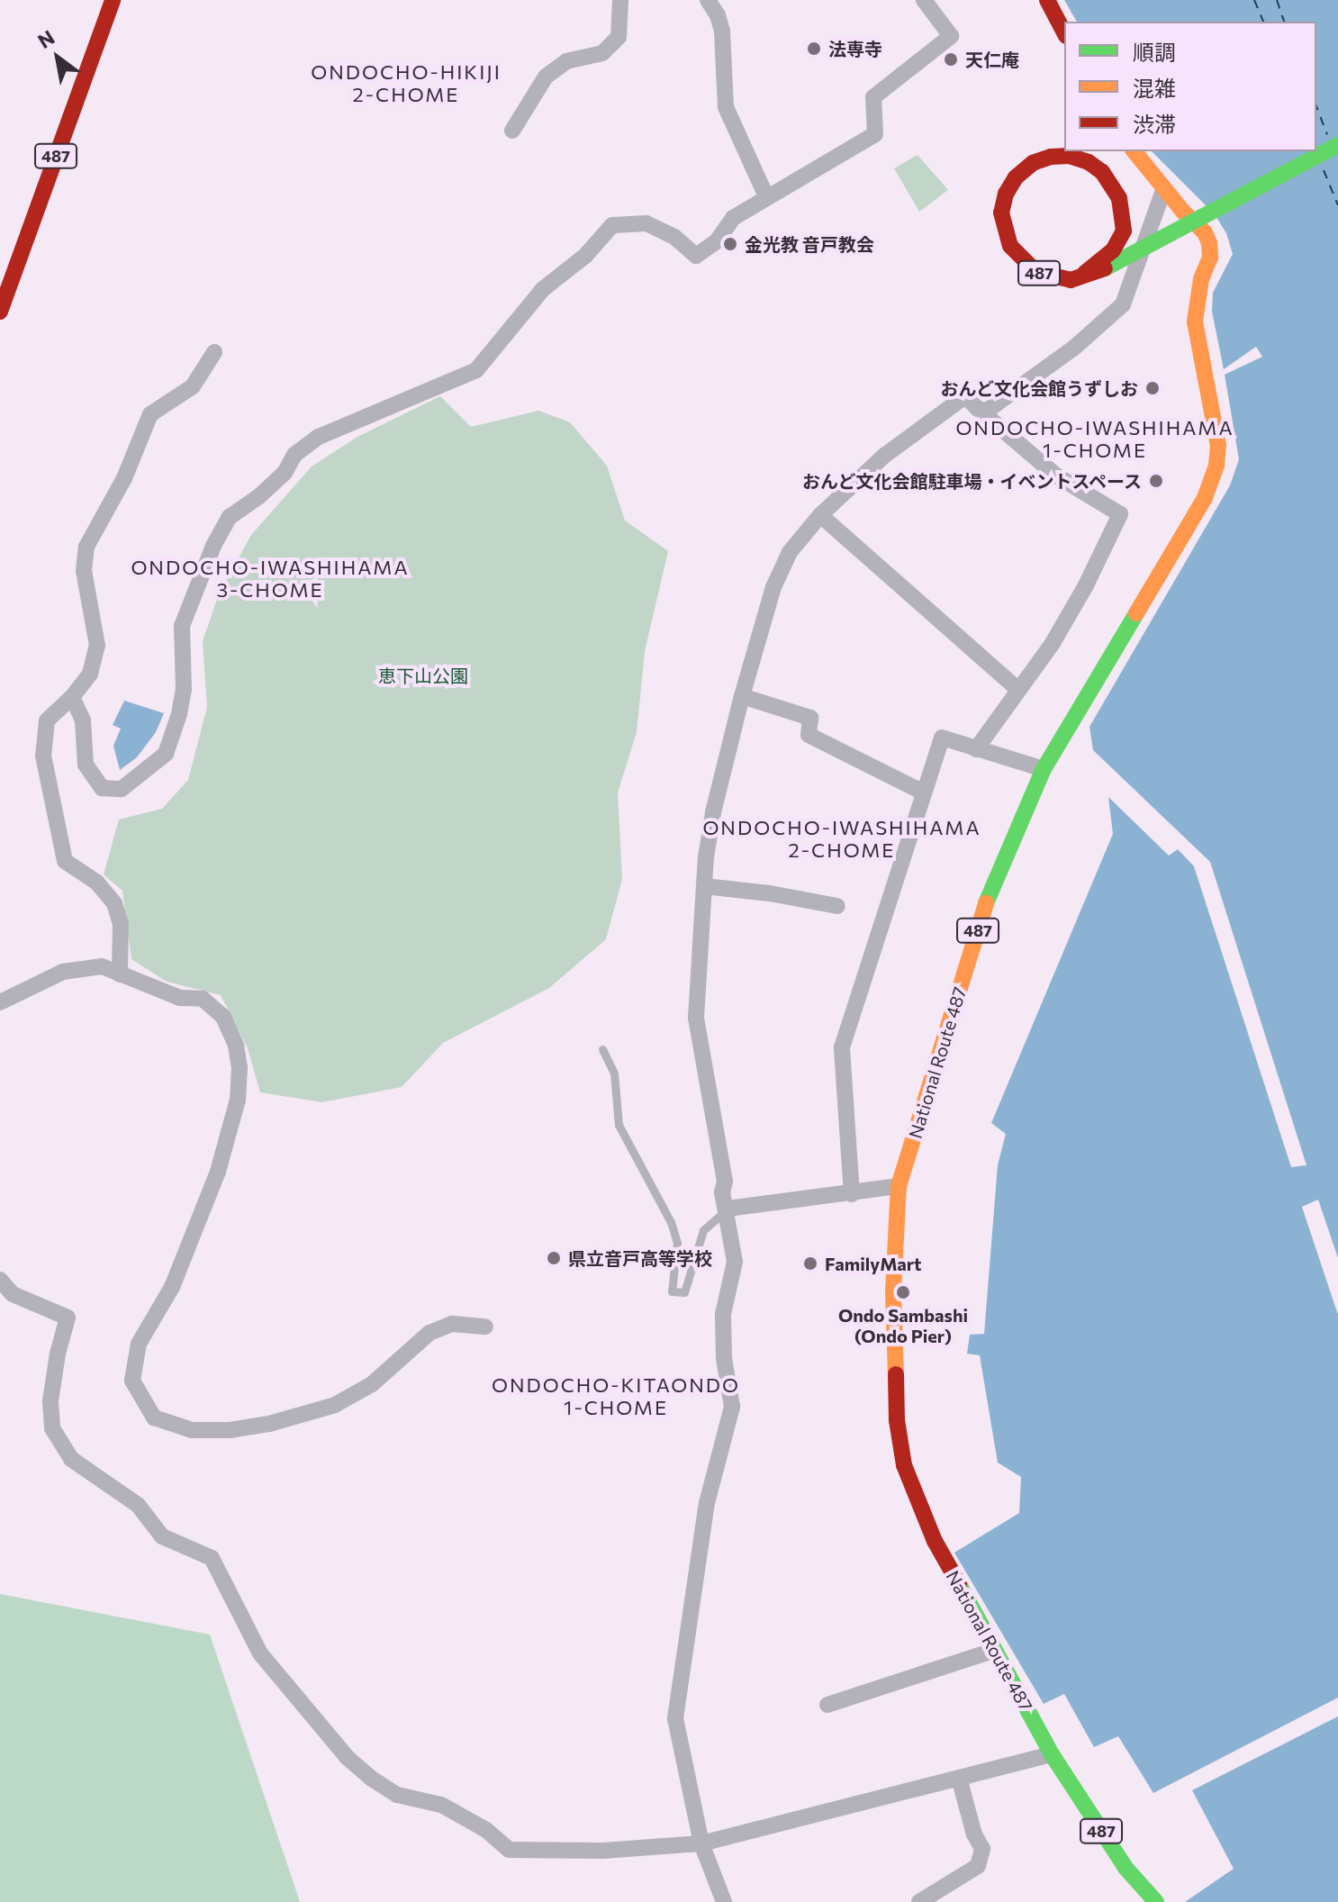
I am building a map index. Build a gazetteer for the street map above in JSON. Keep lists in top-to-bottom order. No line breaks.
{"streets":{"highway":["487","National Route 487"]},"districts":["ONDOCHO-HIKIJI 2-CHOME","ONDOCHO-IWASHIHAMA 1-CHOME","ONDOCHO-IWASHIHAMA 3-CHOME","ONDOCHO-IWASHIHAMA 2-CHOME","ONDOCHO-KITAONDO 1-CHOME"],"parks":["恵下山公園"],"places":["法専寺","天仁庵","金光教 音戸教会","おんど文化会館うずしお","おんど文化会館駐車場・イベントスペース","県立音戸高等学校","FamilyMart","Ondo Sambashi (Ondo Pier)"],"legend":["順調","混雑","渋滞"],"north":"top left"}
